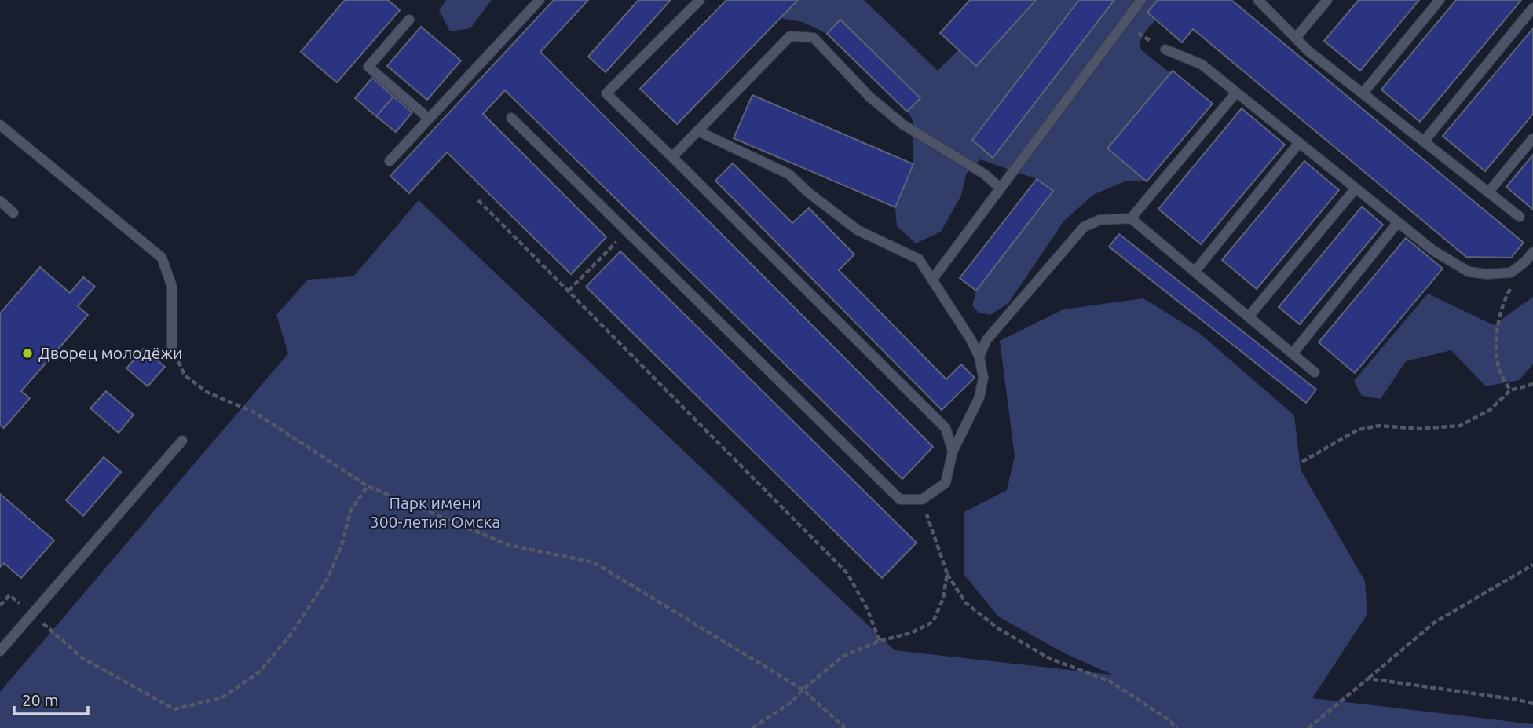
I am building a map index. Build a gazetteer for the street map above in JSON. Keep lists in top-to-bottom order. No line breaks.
{"parks":["Парк имени 300-летия Омска"],"places":["Дворец молодёжи"],"scale_bar":"20 m"}
